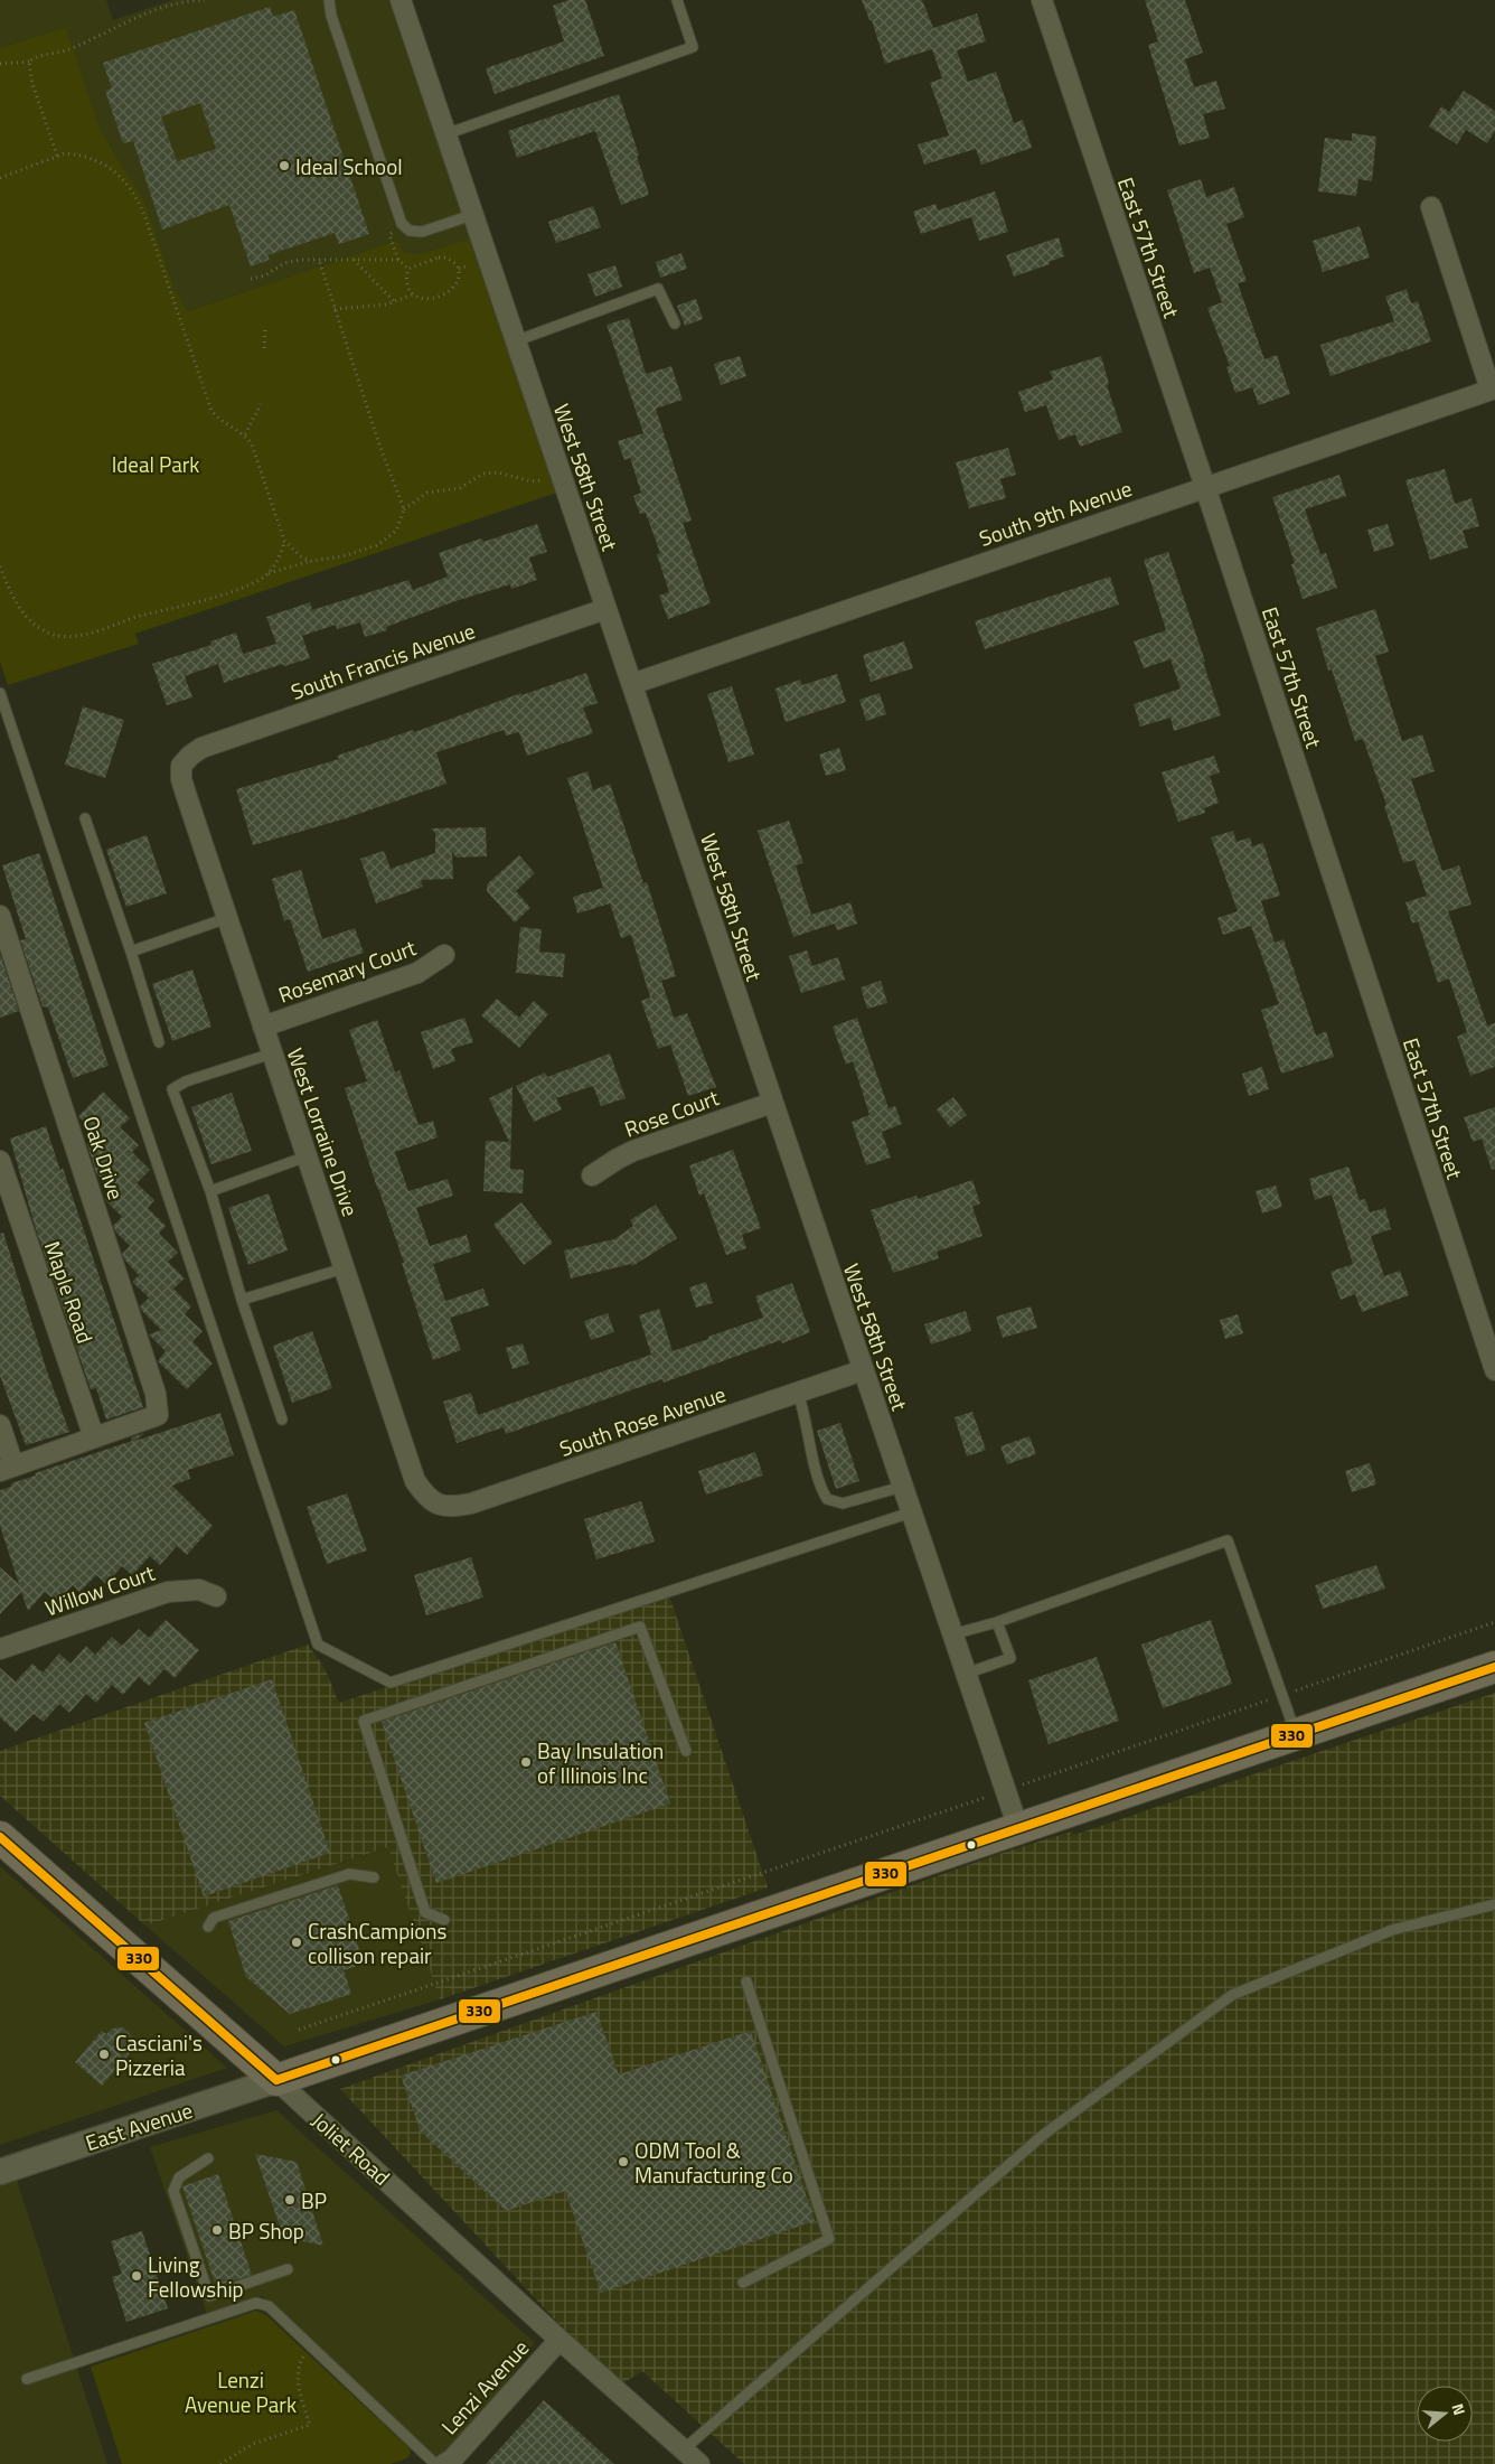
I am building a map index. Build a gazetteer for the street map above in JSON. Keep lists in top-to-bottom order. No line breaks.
{"streets":{"main road":["Joliet Road"],"street":["East 57th Street","West 58th Street","South 9th Avenue","South Francis Avenue","Rosemary Court","Rose Court","West Lorraine Drive","Oak Drive","Maple Road","South Rose Avenue","Willow Court","East Avenue","Lenzi Avenue"]},"crossings":[["East 57th Street","South 9th Avenue"],["West 58th Street","South 9th Avenue"],["West 58th Street","South Francis Avenue"],["West 58th Street","Rose Court"],["West 58th Street","South Rose Avenue"],["South Francis Avenue","West Lorraine Drive"],["Rosemary Court","West Lorraine Drive"],["West Lorraine Drive","South Rose Avenue"],["Oak Drive","Maple Road"],["East Avenue","Joliet Road"],["Joliet Road","Lenzi Avenue"]],"parks":["Ideal Park","Lenzi Avenue Park"],"places":["Ideal School","Bay Insulation of Illinois Inc","CrashCampions collison repair","Casciani's Pizzeria","ODM Tool & Manufacturing Co","BP","BP Shop","Living Fellowship"],"lines":["transit line 330"],"north":"right"}
